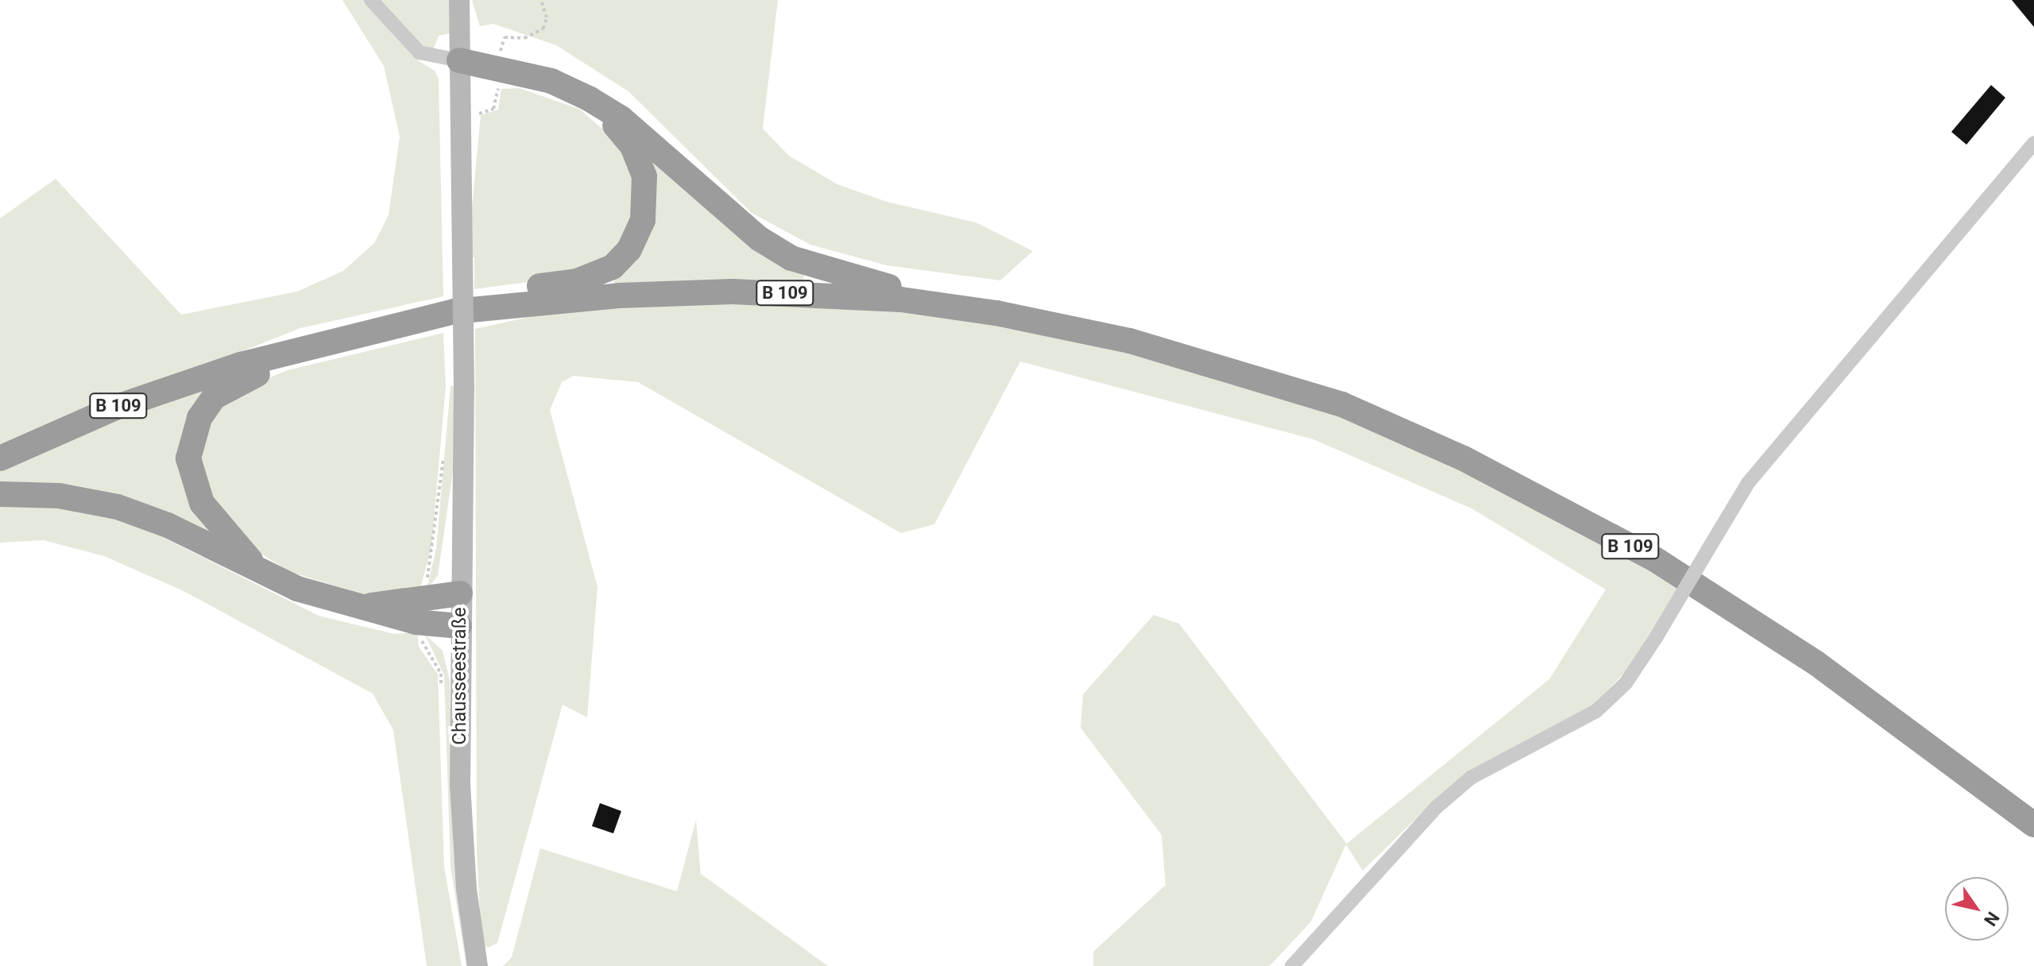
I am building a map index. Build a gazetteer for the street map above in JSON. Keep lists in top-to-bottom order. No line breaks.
{"streets":{"highway":["B 109"],"main road":["Chausseestraße"]},"north":"bottom right"}
